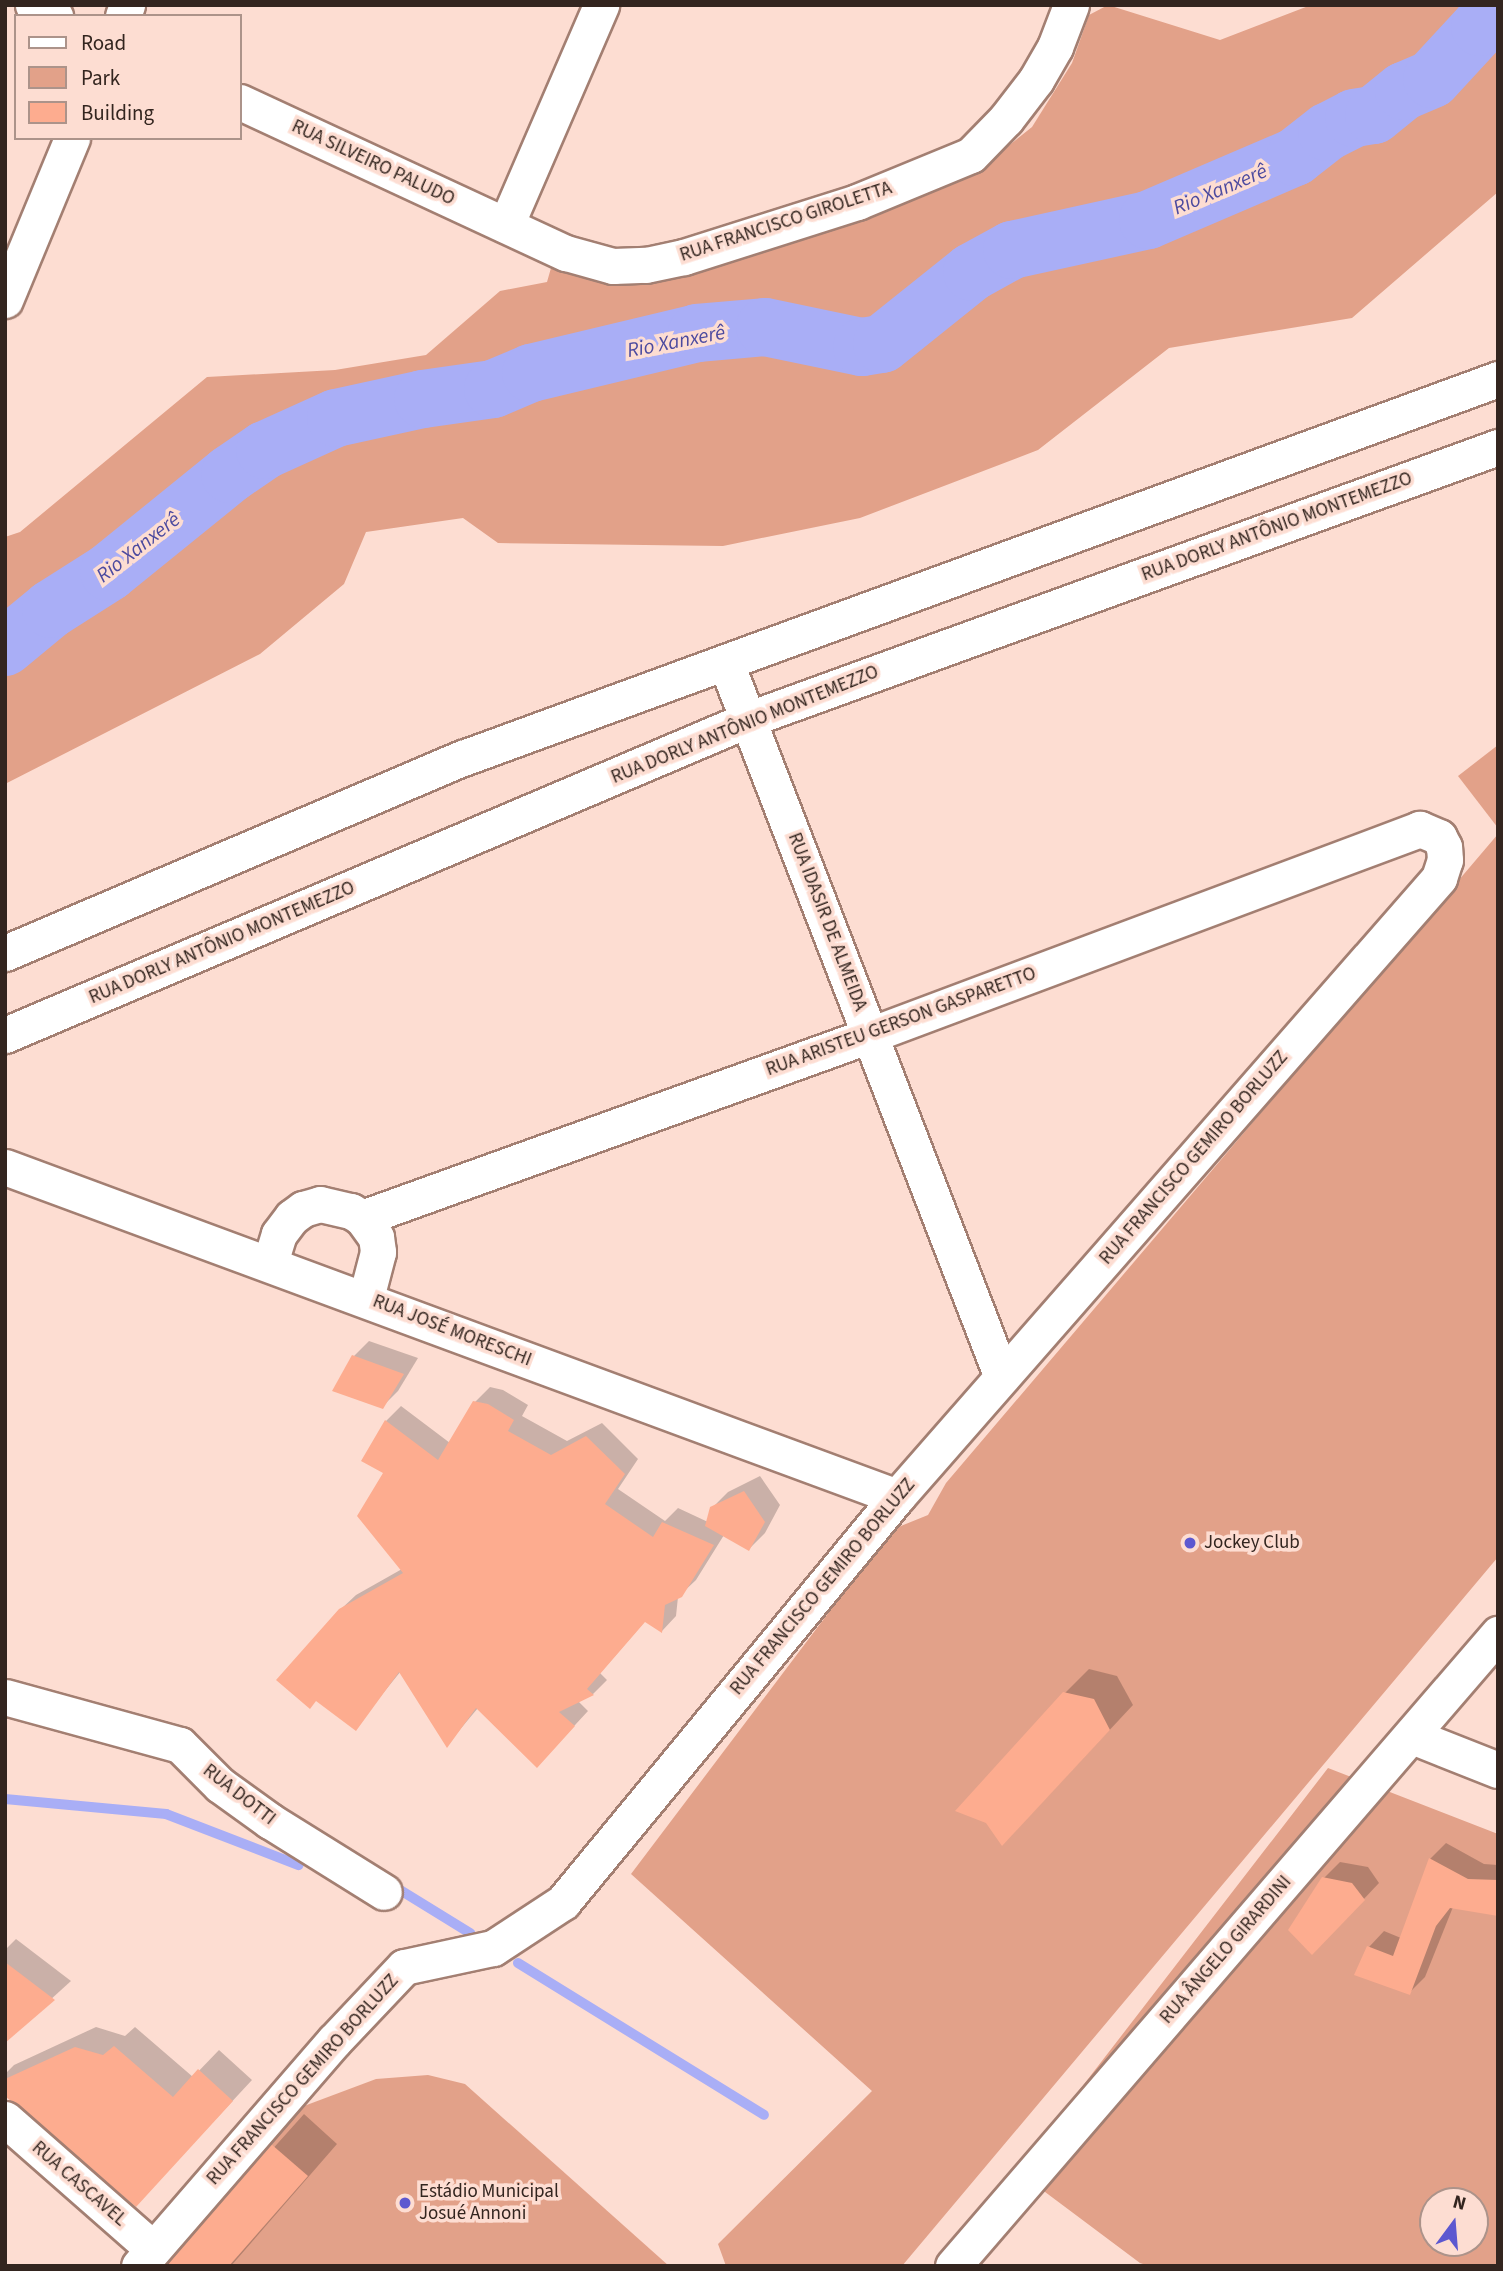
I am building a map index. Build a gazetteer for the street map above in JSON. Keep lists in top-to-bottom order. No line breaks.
{"streets":{"street":["RUA SILVEIRO PALUDO","RUA FRANCISCO GIROLETTA","RUA DORLY ANTÔNIO MONTEMEZZO","RUA IDASIR DE ALMEIDA","RUA ARISTEU GERSON GASPARETTO","RUA FRANCISCO GEMIRO BORLUZZ","RUA JOSÉ MORESCHI","RUA DOTTI","RUA ÂNGELO GIRARDINI","RUA CASCAVEL"]},"crossings":[["RUA SILVEIRO PALUDO","RUA FRANCISCO GIROLETTA"],["RUA DORLY ANTÔNIO MONTEMEZZO","RUA IDASIR DE ALMEIDA"],["RUA IDASIR DE ALMEIDA","RUA ARISTEU GERSON GASPARETTO"],["RUA IDASIR DE ALMEIDA","RUA FRANCISCO GEMIRO BORLUZZ"],["RUA ARISTEU GERSON GASPARETTO","RUA FRANCISCO GEMIRO BORLUZZ"],["RUA FRANCISCO GEMIRO BORLUZZ","RUA JOSÉ MORESCHI"],["RUA FRANCISCO GEMIRO BORLUZZ","RUA CASCAVEL"]],"water":["Rio Xanxerê"],"places":["Jockey Club","Estádio Municipal Josué Annoni"],"legend":["Road","Park","Building"],"north":"top"}
